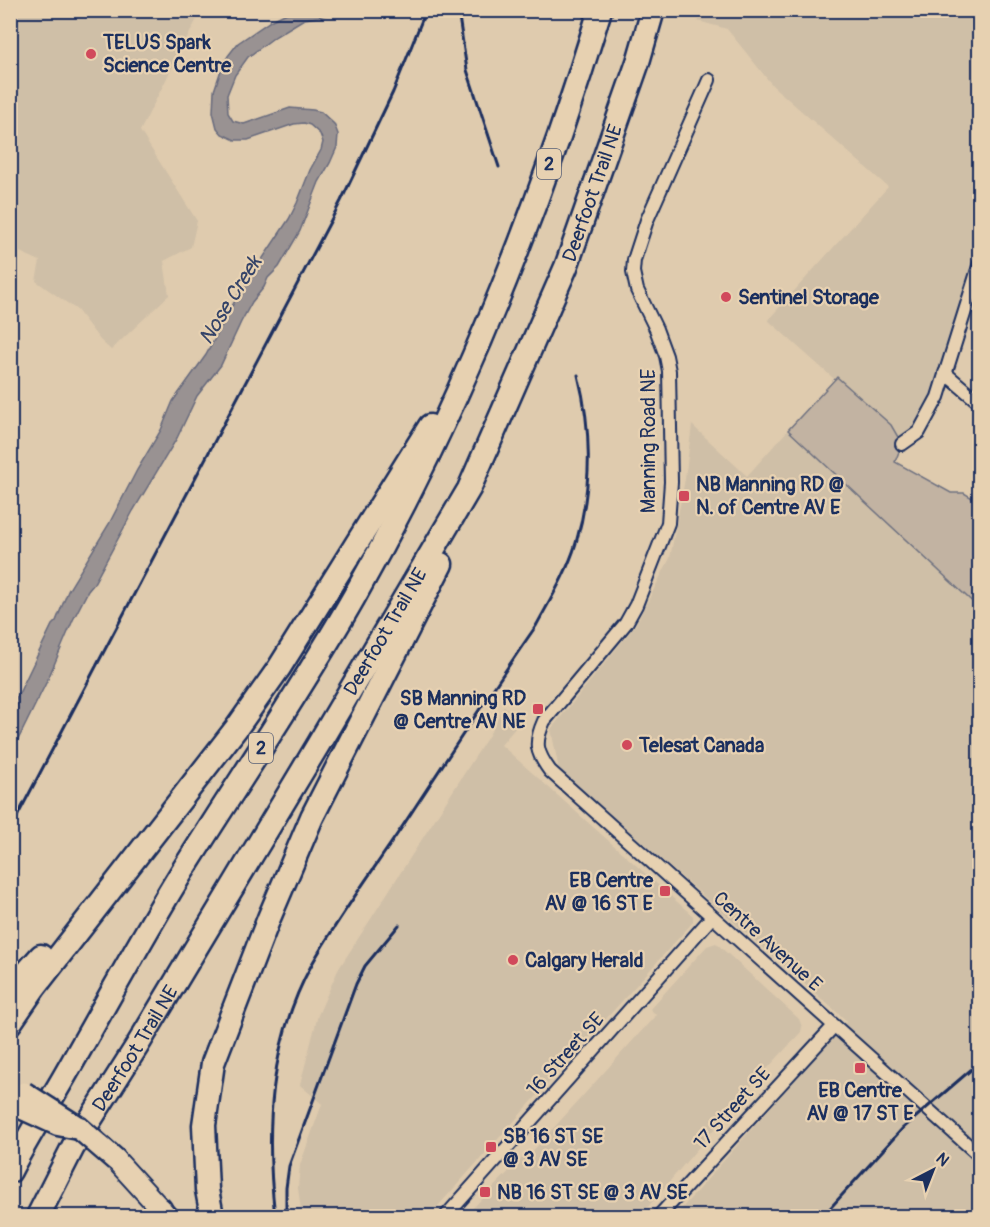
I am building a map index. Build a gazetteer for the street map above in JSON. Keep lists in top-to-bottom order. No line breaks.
{"streets":{"highway":["2","Deerfoot Trail NE"],"street":["Manning Road NE","Centre Avenue E","16 Street SE","17 Street SE"]},"crossings":[["Manning Road NE","Centre Avenue E"],["Centre Avenue E","16 Street SE"],["Centre Avenue E","17 Street SE"]],"water":["Nose Creek"],"places":{"other":["TELUS Spark Science Centre","Sentinel Storage","Telesat Canada","Calgary Herald"],"transit":["NB Manning RD @ N. of Centre AV E","SB Manning RD @ Centre AV NE","EB Centre AV @ 16 ST E","EB Centre AV @ 17 ST E","SB 16 ST SE @ 3 AV SE","NB 16 ST SE @ 3 AV SE"]},"north":"top right"}
